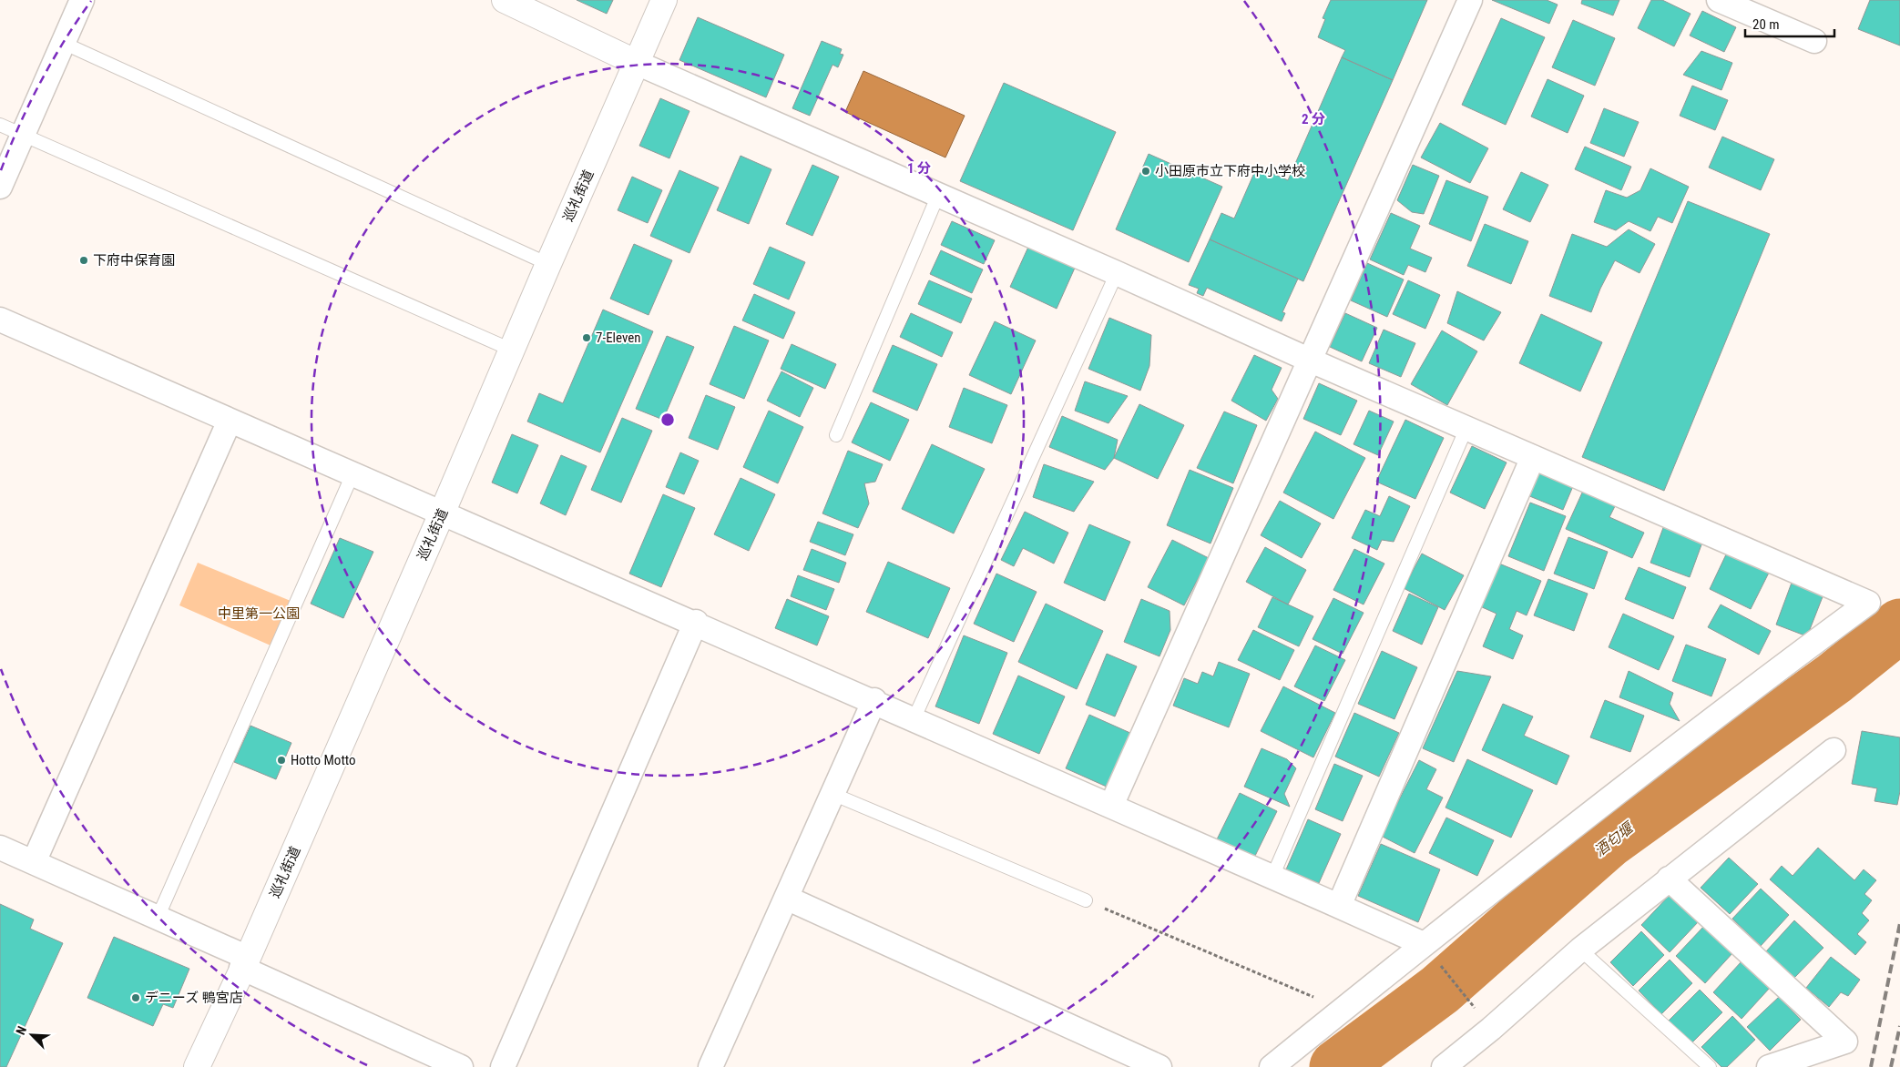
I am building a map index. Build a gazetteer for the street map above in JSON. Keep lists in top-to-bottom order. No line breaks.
{"streets":{"street":["巡礼街道"]},"water":["酒匂堰"],"parks":["中里第一公園"],"places":["小田原市立下府中小学校","下府中保育園","7-Eleven","Hotto Motto","デニーズ 鴨宮店"],"scale_bar":"20 m","north":"top left","rings":["2 分","1 分"]}
